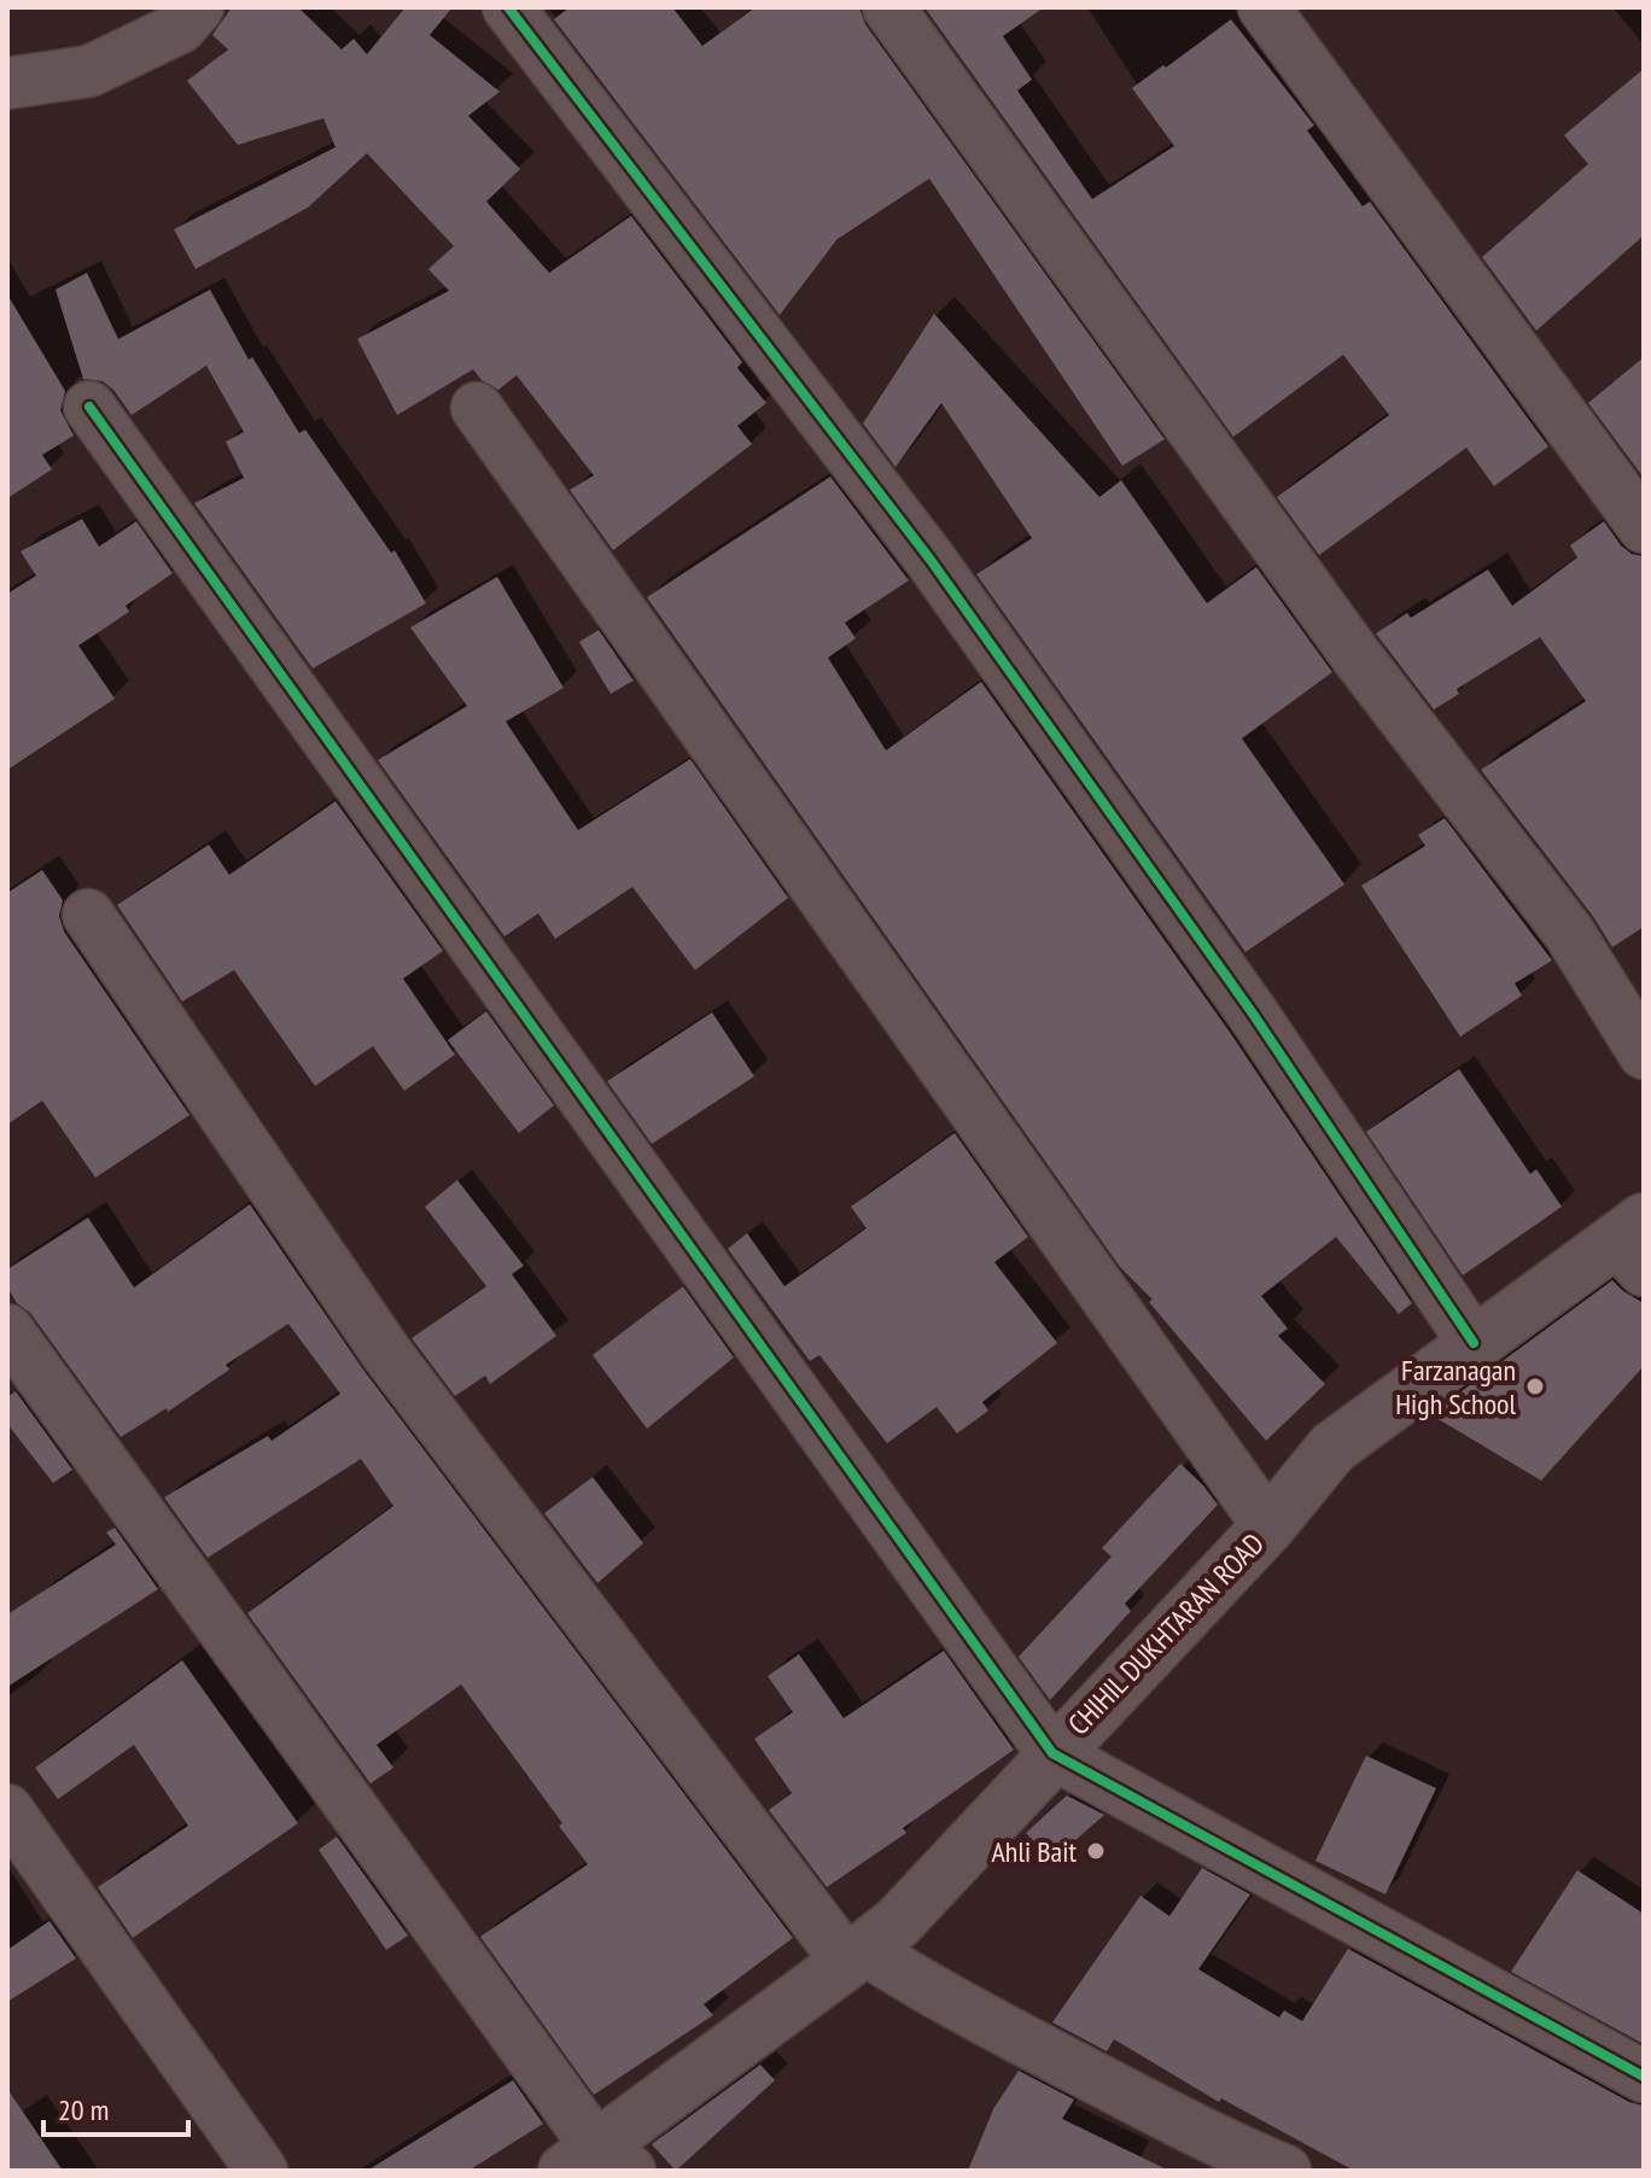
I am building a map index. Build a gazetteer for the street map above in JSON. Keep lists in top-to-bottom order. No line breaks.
{"streets":{"street":["CHIHIL DUKHTARAN ROAD"]},"places":["Farzanagan High School","Ahli Bait"],"scale_bar":"20 m"}
